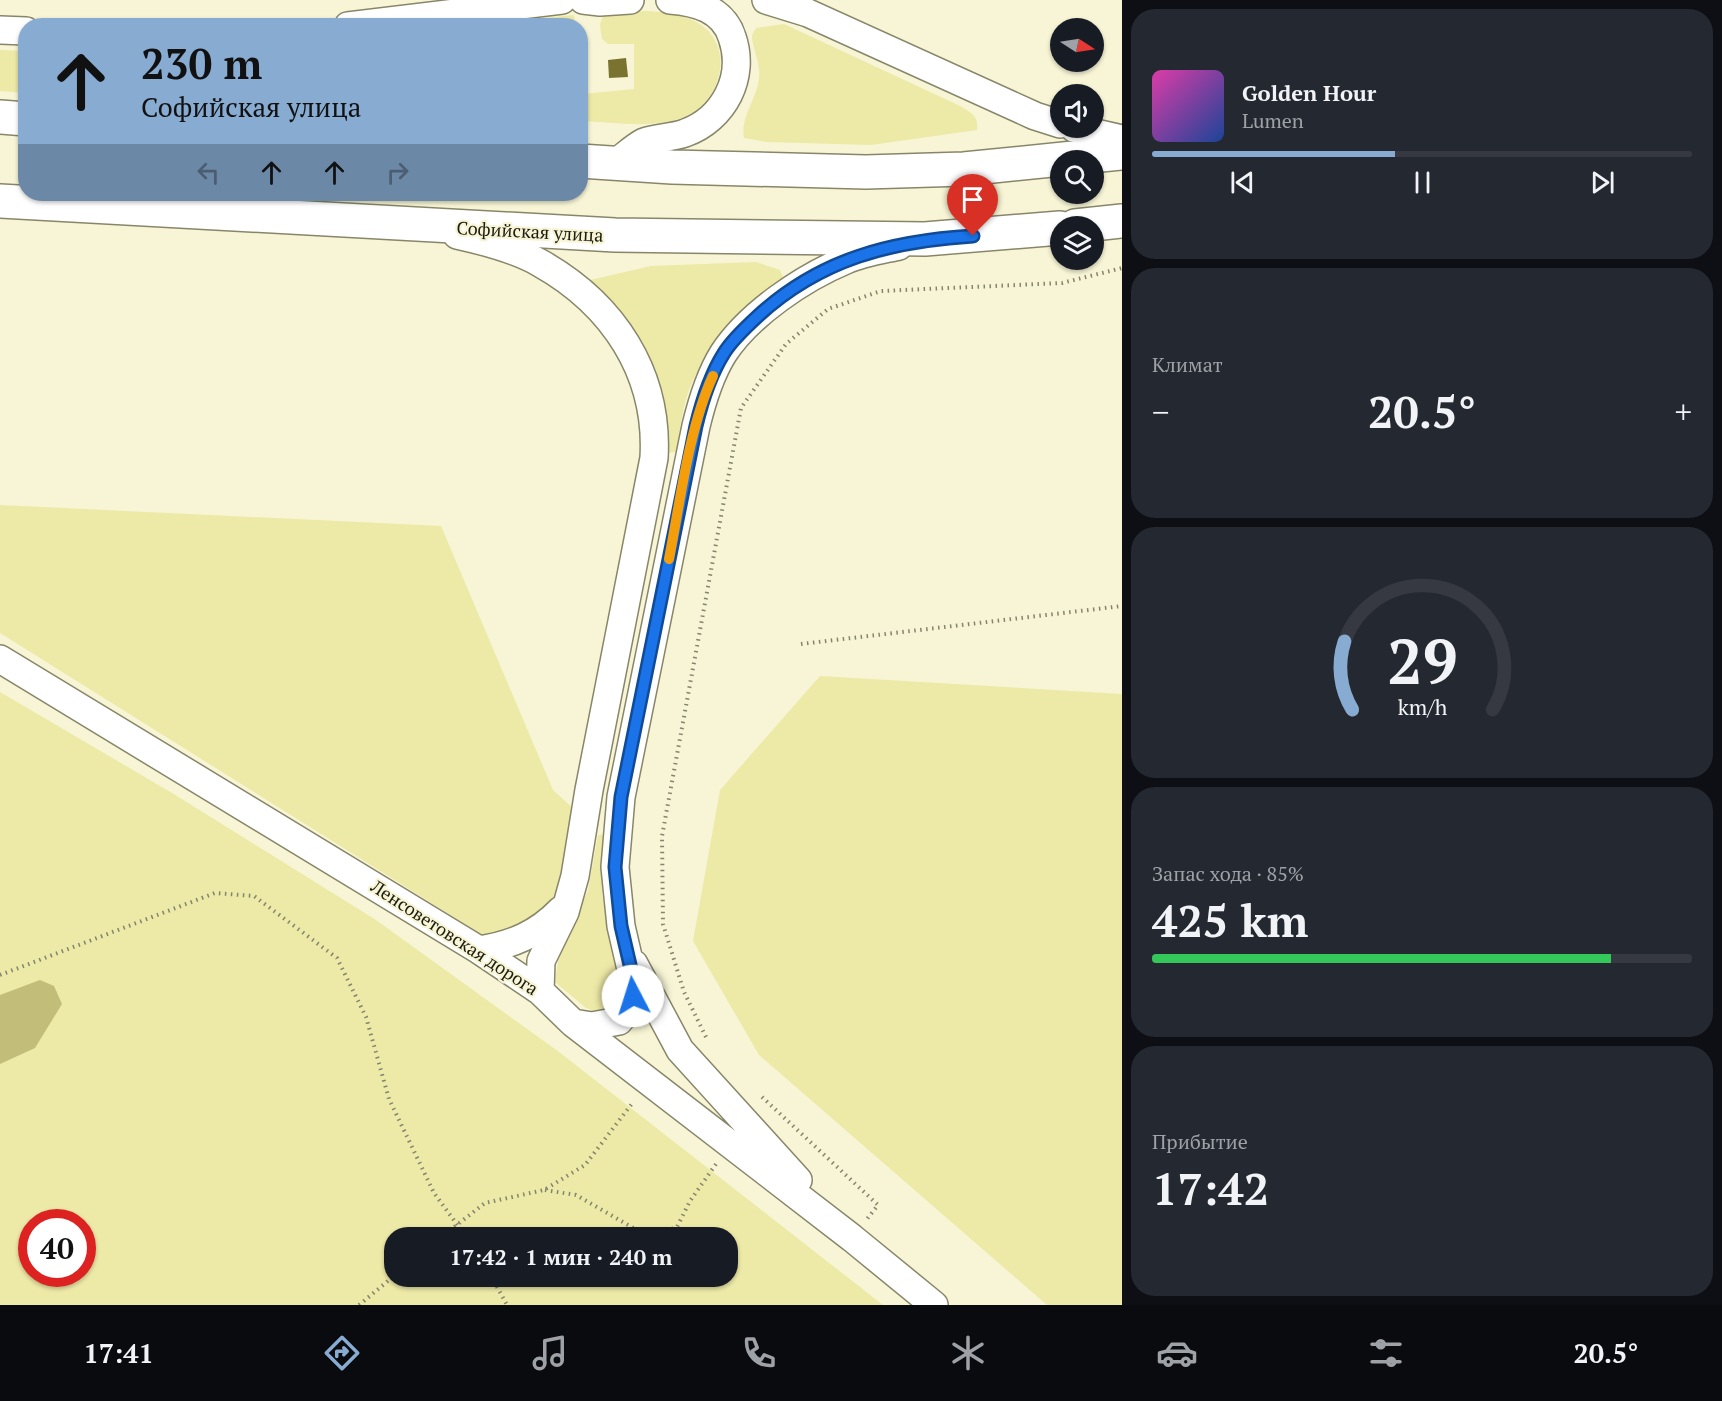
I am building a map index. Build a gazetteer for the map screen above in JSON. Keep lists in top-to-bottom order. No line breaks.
{"streets":{"main road":["Софийская улица"],"street":["Ленсоветовская дорога"]},"north":"right","page":{"turn":["230 m","Софийская улица"],"song":["Golden Hour","Lumen"],"tile":["Климат",["Запас хода · 85%","425 km"],["Прибытие","17:42"]],"heat":["−","20.5°","+"],"limit":"40","trip":"17:42 · 1 мин · 240 m","tabs":["17:41","20.5°"],"gauge":["29","km/h"]}}
